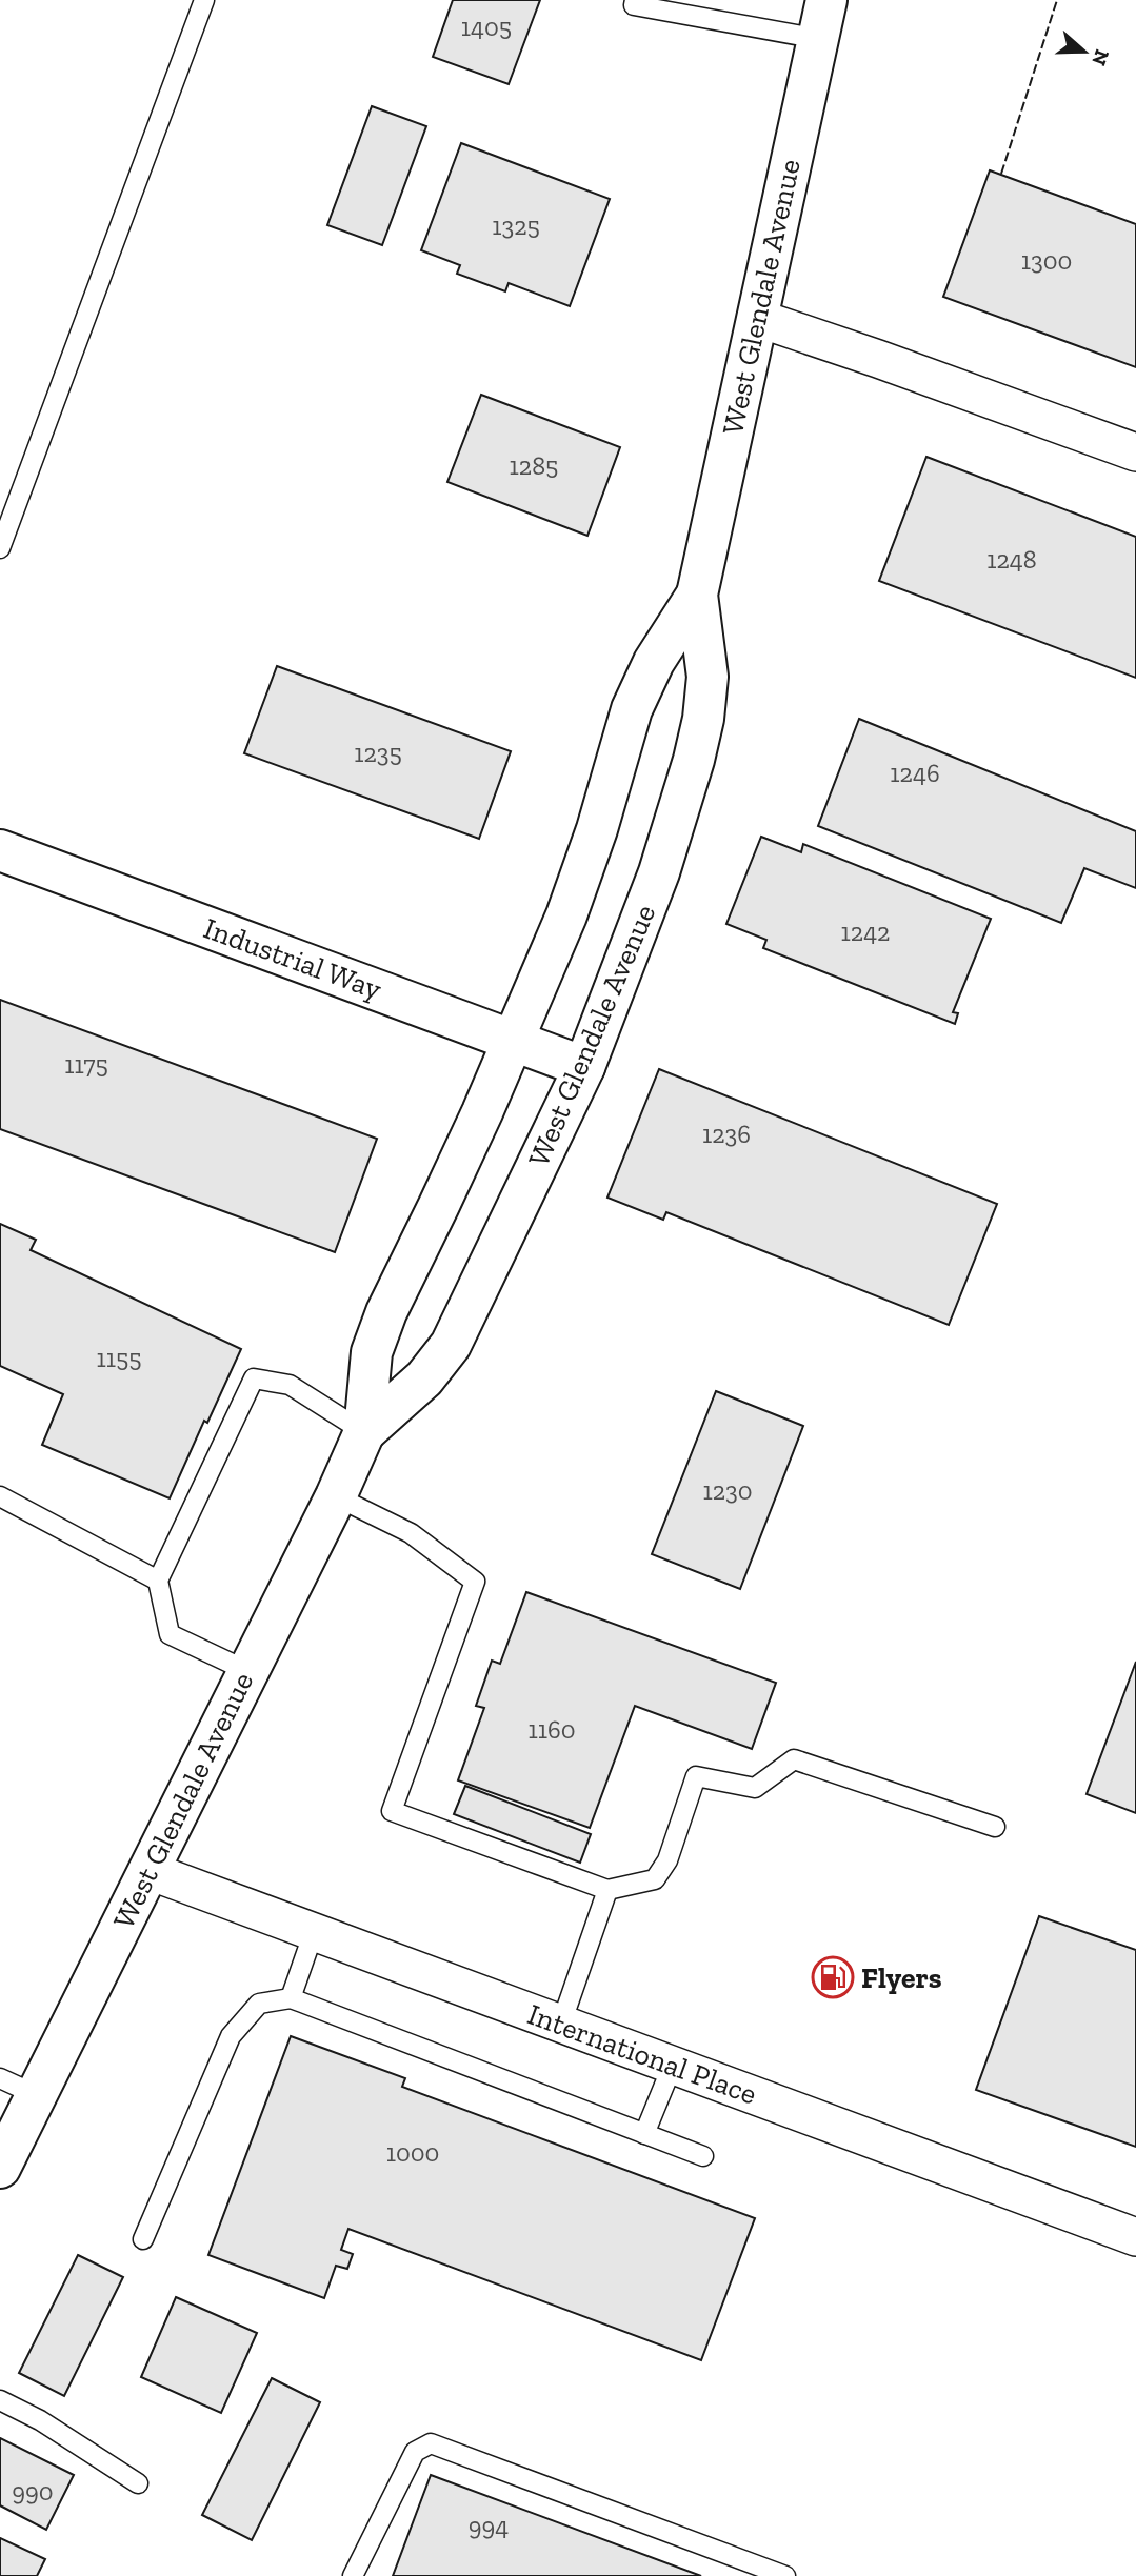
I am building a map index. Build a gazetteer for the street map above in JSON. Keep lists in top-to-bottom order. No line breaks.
{"streets":{"main road":["West Glendale Avenue","Industrial Way"],"street":["International Place"]},"crossings":[["West Glendale Avenue","Industrial Way"],["West Glendale Avenue","International Place"]],"places":{"fuel station":["Flyers"]},"house_numbers":["1405","1325","1300","1285","1248","1235","1246","1242","1175","1236","1155","1230","1160","1000","990","994"],"north":"right"}
